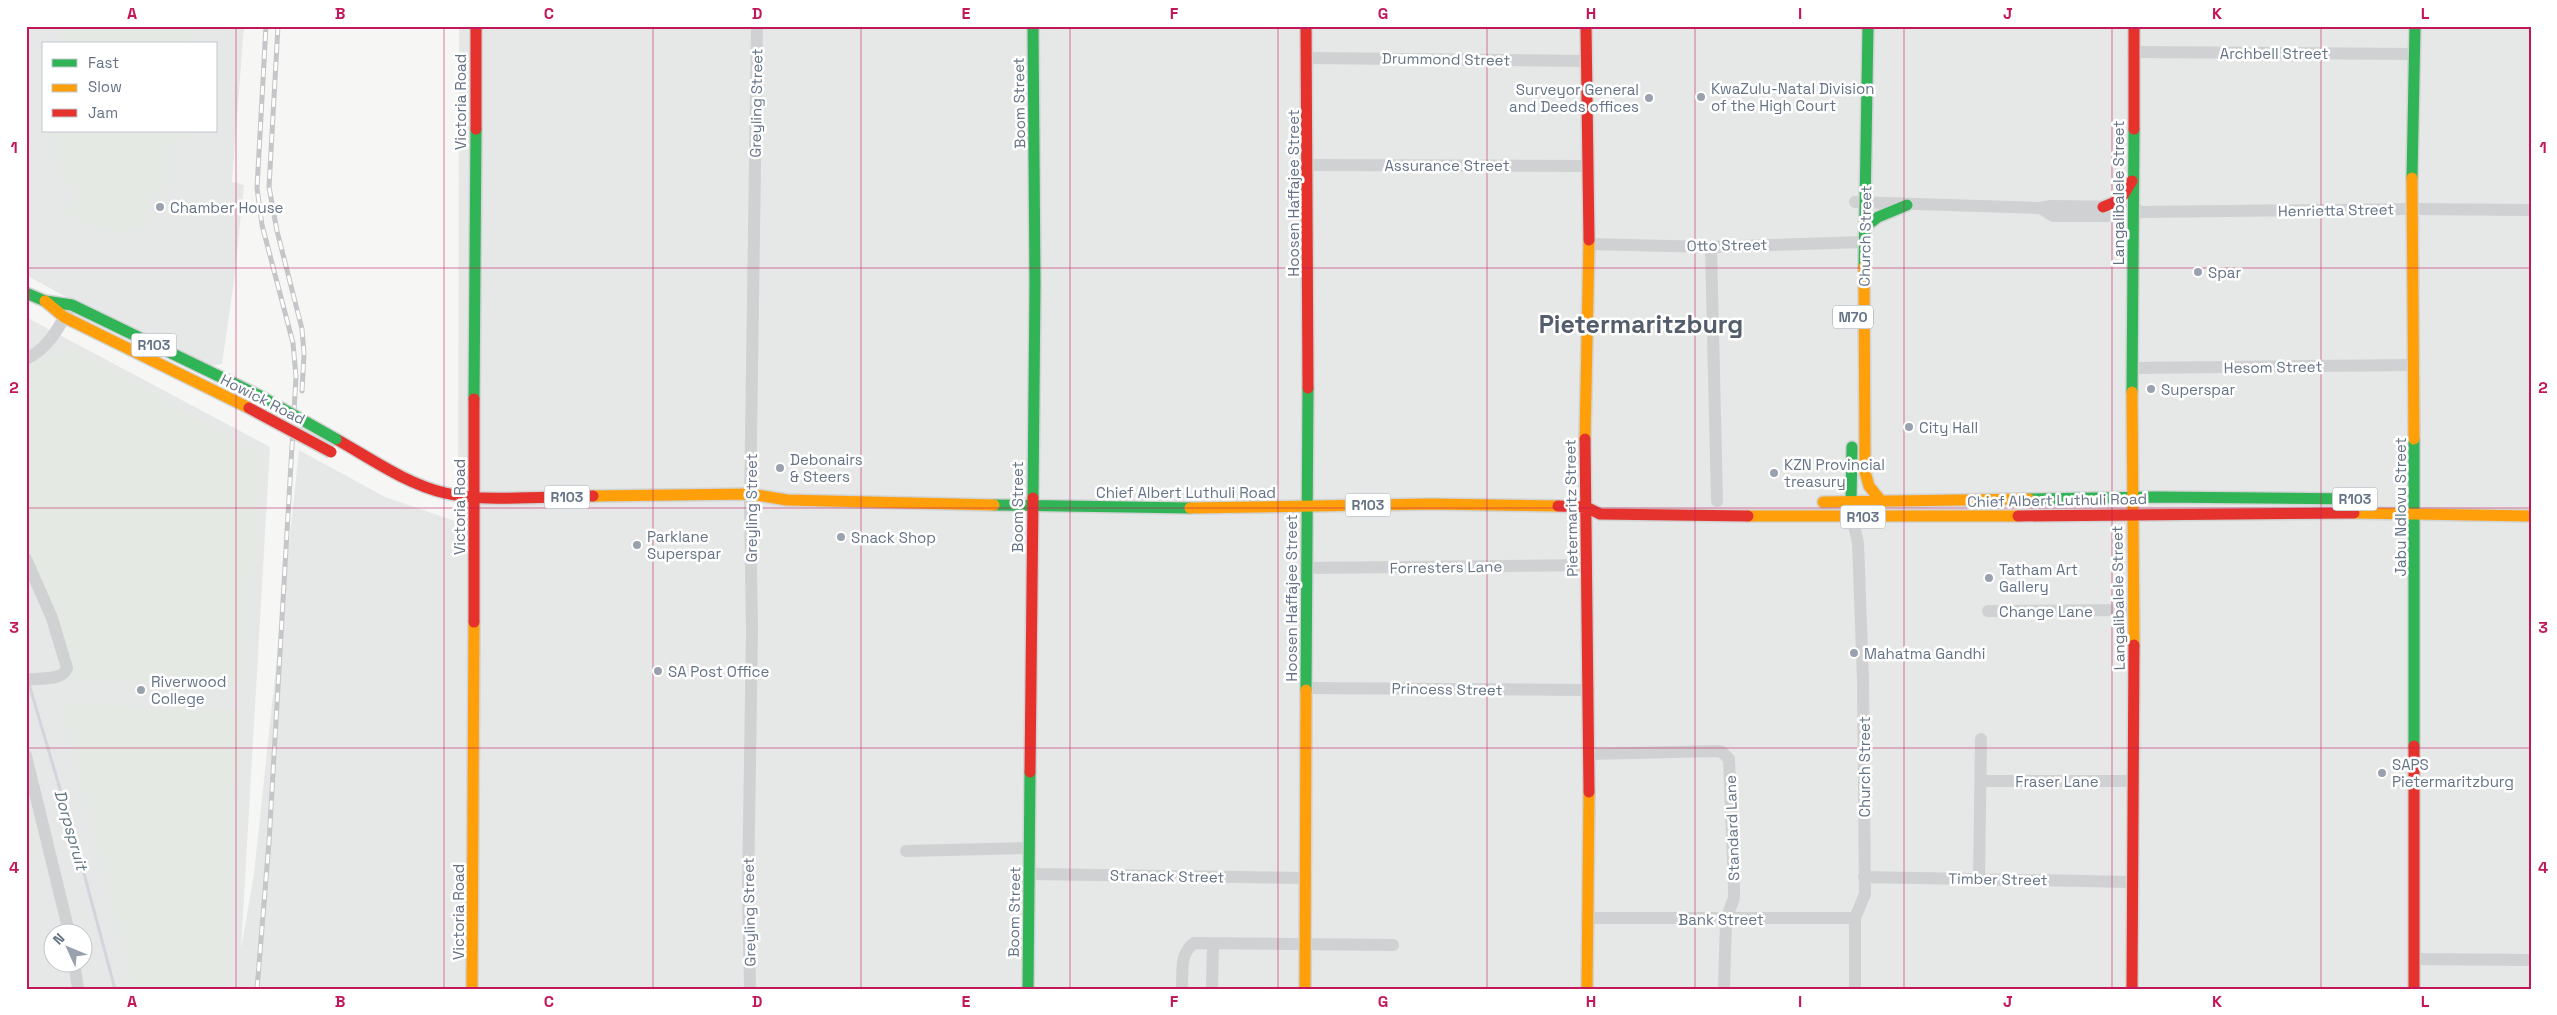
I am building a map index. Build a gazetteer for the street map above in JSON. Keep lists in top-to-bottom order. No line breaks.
{"streets":{"main road":["Victoria Road","Boom Street","Hoosen Haffajee Street","Langalibalele Street","Church Street","M70","R103","Howick Road","Chief Albert Luthuli Road","Jabu Ndlovu Street","Pietermaritz Street"],"street":["Archbell Street","Drummond Street","Greyling Street","Assurance Street","Henrietta Street","Otto Street","Hesom Street","Forresters Lane","Change Lane","Princess Street","Fraser Lane","Standard Lane","Stranack Street","Timber Street","Bank Street"]},"crossings":[["Archbell Street","Langalibalele Street"],["Archbell Street","Jabu Ndlovu Street"],["Drummond Street","Hoosen Haffajee Street"],["Drummond Street","Pietermaritz Street"],["Victoria Road","R103"],["Victoria Road","Howick Road"],["Victoria Road","Chief Albert Luthuli Road"],["Greyling Street","Chief Albert Luthuli Road"],["Boom Street","Chief Albert Luthuli Road"],["Boom Street","Stranack Street"],["Assurance Street","Hoosen Haffajee Street"],["Assurance Street","Pietermaritz Street"],["Hoosen Haffajee Street","Chief Albert Luthuli Road"],["Hoosen Haffajee Street","Forresters Lane"],["Hoosen Haffajee Street","Princess Street"],["Hoosen Haffajee Street","Stranack Street"],["Langalibalele Street","Henrietta Street"],["Langalibalele Street","Hesom Street"],["Langalibalele Street","Chief Albert Luthuli Road"],["Langalibalele Street","Change Lane"],["Langalibalele Street","Fraser Lane"],["Langalibalele Street","Timber Street"],["Henrietta Street","Church Street"],["Henrietta Street","Jabu Ndlovu Street"],["Church Street","Otto Street"],["Church Street","Chief Albert Luthuli Road"],["Church Street","Timber Street"],["Church Street","Bank Street"],["Otto Street","Pietermaritz Street"],["Hesom Street","Jabu Ndlovu Street"],["Howick Road","Chief Albert Luthuli Road"],["Chief Albert Luthuli Road","Jabu Ndlovu Street"],["Chief Albert Luthuli Road","Pietermaritz Street"],["Pietermaritz Street","Forresters Lane"],["Pietermaritz Street","Princess Street"],["Pietermaritz Street","Standard Lane"],["Pietermaritz Street","Bank Street"],["Standard Lane","Bank Street"]],"districts":["Pietermaritzburg"],"water":["Dorpspruit"],"places":["KwaZulu-Natal Division of the High Court","Surveyor General and Deeds offices","Chamber House","Spar","Superspar","City Hall","Debonairs & Steers","KZN Provincial treasury","Snack Shop","Parklane Superspar","Tatham Art Gallery","Mahatma Gandhi","SA Post Office","Riverwood College","SAPS Pietermaritzburg"],"legend":["Fast","Slow","Jam"],"north":"top left","grid":{"columns":["A","B","C","D","E","F","G","H","I","J","K","L"],"rows":["1","2","3","4"]}}
